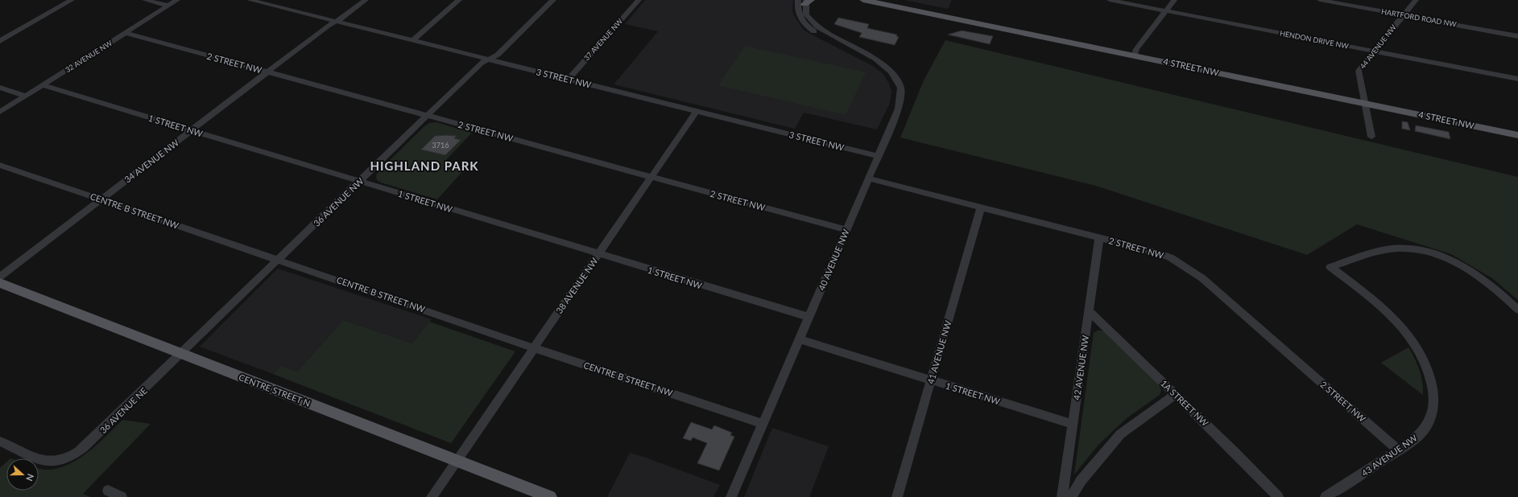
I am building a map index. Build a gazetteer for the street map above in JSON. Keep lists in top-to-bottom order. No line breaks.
{"streets":{"main road":["4 STREET NW","CENTRE STREET N"],"street":["HARTFORD ROAD NW","37 AVENUE NW","HENDON DRIVE NW","44 AVENUE NW","32 AVENUE NW","2 STREET NW","3 STREET NW","1 STREET NW","34 AVENUE NW","36 AVENUE NW","CENTRE B STREET NW","40 AVENUE NW","38 AVENUE NW","41 AVENUE NW","42 AVENUE NW","1A STREET NW","36 AVENUE NE","43 AVENUE NW"]},"crossings":[["HARTFORD ROAD NW","44 AVENUE NW"],["37 AVENUE NW","3 STREET NW"],["HENDON DRIVE NW","44 AVENUE NW"],["44 AVENUE NW","4 STREET NW"],["32 AVENUE NW","2 STREET NW"],["32 AVENUE NW","1 STREET NW"],["2 STREET NW","34 AVENUE NW"],["2 STREET NW","36 AVENUE NW"],["2 STREET NW","40 AVENUE NW"],["2 STREET NW","38 AVENUE NW"],["2 STREET NW","41 AVENUE NW"],["2 STREET NW","42 AVENUE NW"],["2 STREET NW","43 AVENUE NW"],["3 STREET NW","34 AVENUE NW"],["3 STREET NW","36 AVENUE NW"],["3 STREET NW","40 AVENUE NW"],["3 STREET NW","38 AVENUE NW"],["1 STREET NW","34 AVENUE NW"],["1 STREET NW","36 AVENUE NW"],["1 STREET NW","40 AVENUE NW"],["1 STREET NW","38 AVENUE NW"],["1 STREET NW","41 AVENUE NW"],["1 STREET NW","42 AVENUE NW"],["34 AVENUE NW","CENTRE B STREET NW"],["36 AVENUE NW","CENTRE B STREET NW"],["36 AVENUE NW","CENTRE STREET N"],["36 AVENUE NW","36 AVENUE NE"],["CENTRE B STREET NW","40 AVENUE NW"],["CENTRE B STREET NW","38 AVENUE NW"],["38 AVENUE NW","CENTRE STREET N"],["42 AVENUE NW","1A STREET NW"],["CENTRE STREET N","36 AVENUE NE"]],"districts":["HIGHLAND PARK"],"house_numbers":["3716"],"north":"right"}
